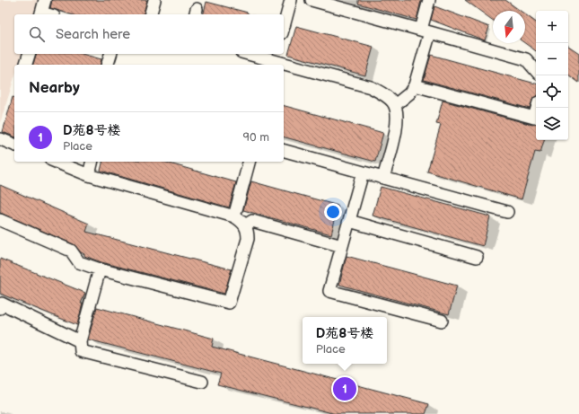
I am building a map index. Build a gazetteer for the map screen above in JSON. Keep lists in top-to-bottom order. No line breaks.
{"north":"bottom","page":{"map_buttons":["+","−"],"search":"Search here","heading":"Nearby","list":[{"mark":"1","name":"D苑8号楼","note":"Place","value":"90 m"}],"popup":["D苑8号楼","Place"],"pins":"1"}}
